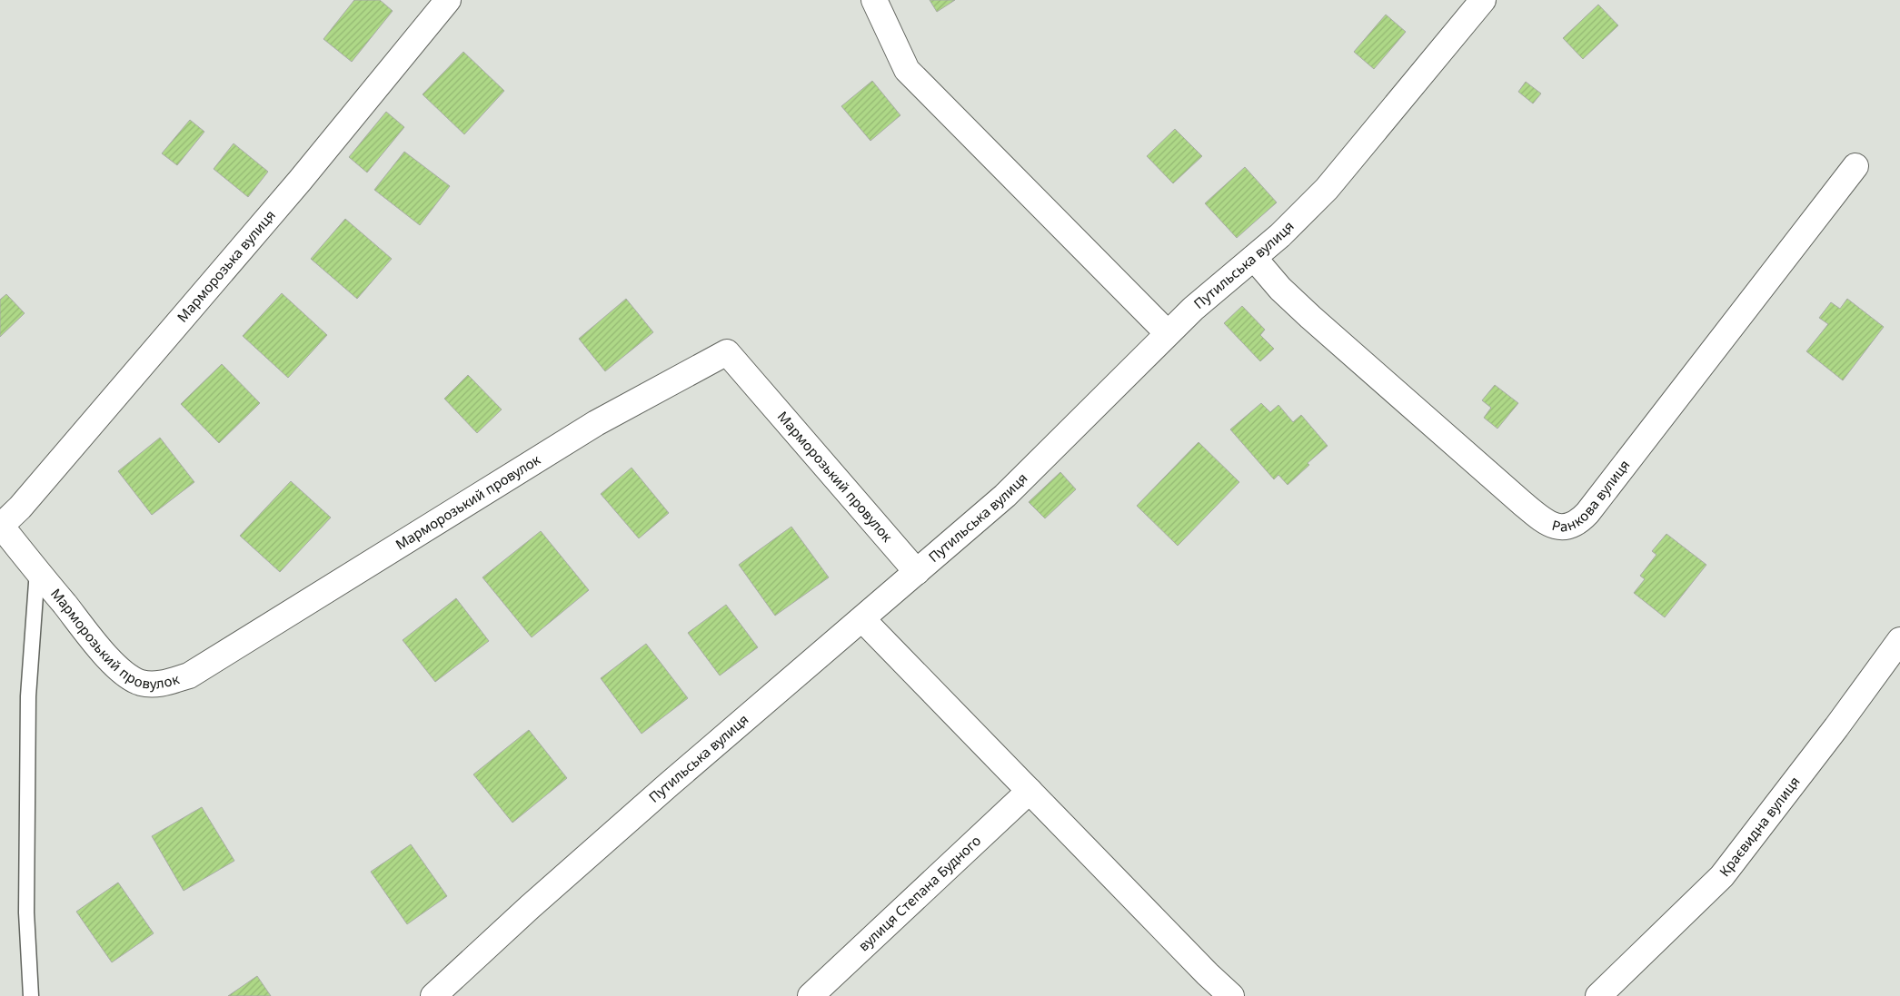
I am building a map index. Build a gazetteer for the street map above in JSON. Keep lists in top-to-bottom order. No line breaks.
{"streets":{"street":["Путильська вулиця","Марморозька вулиця","Марморозький провулок","Ранкова вулиця","Краєвидна вулиця","вулиця Степана Будного"]},"crossings":[["Путильська вулиця","Марморозький провулок"],["Путильська вулиця","Ранкова вулиця"],["Марморозька вулиця","Марморозький провулок"]]}
